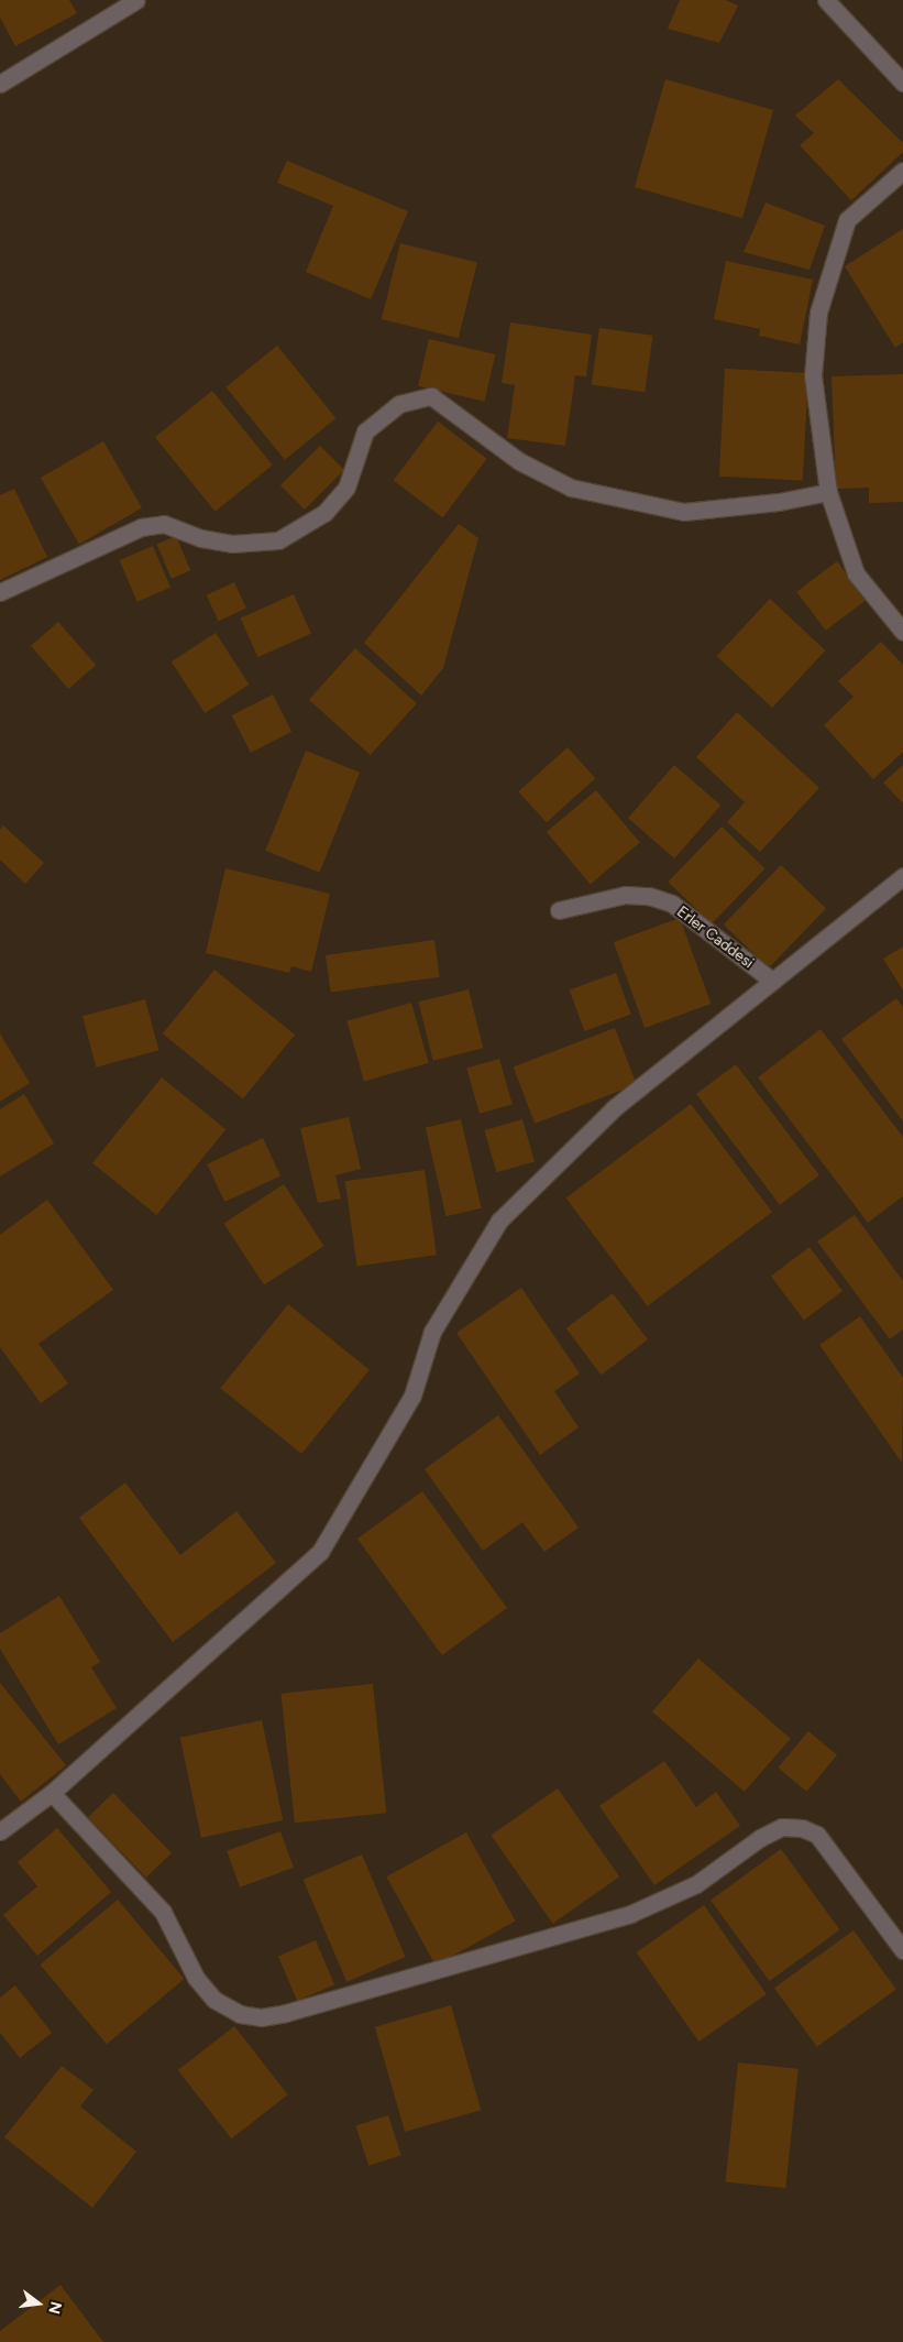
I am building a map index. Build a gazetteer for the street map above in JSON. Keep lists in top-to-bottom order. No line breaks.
{"streets":{"street":["Erler Caddesi"]},"north":"right"}
